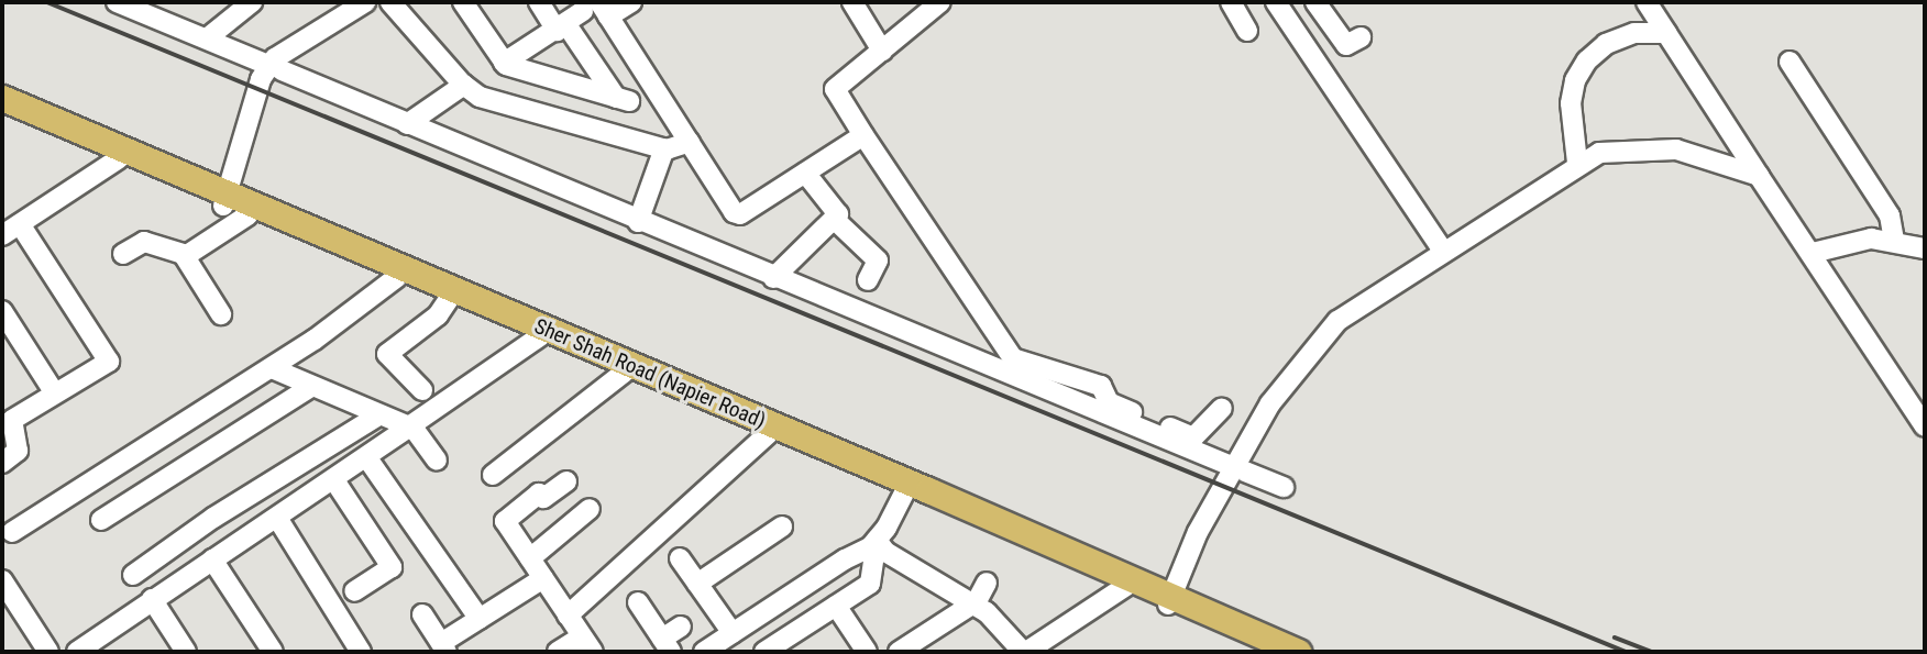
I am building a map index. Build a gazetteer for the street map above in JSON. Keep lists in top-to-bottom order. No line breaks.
{"streets":{"main road":["Sher Shah Road (Napier Road)"]}}
